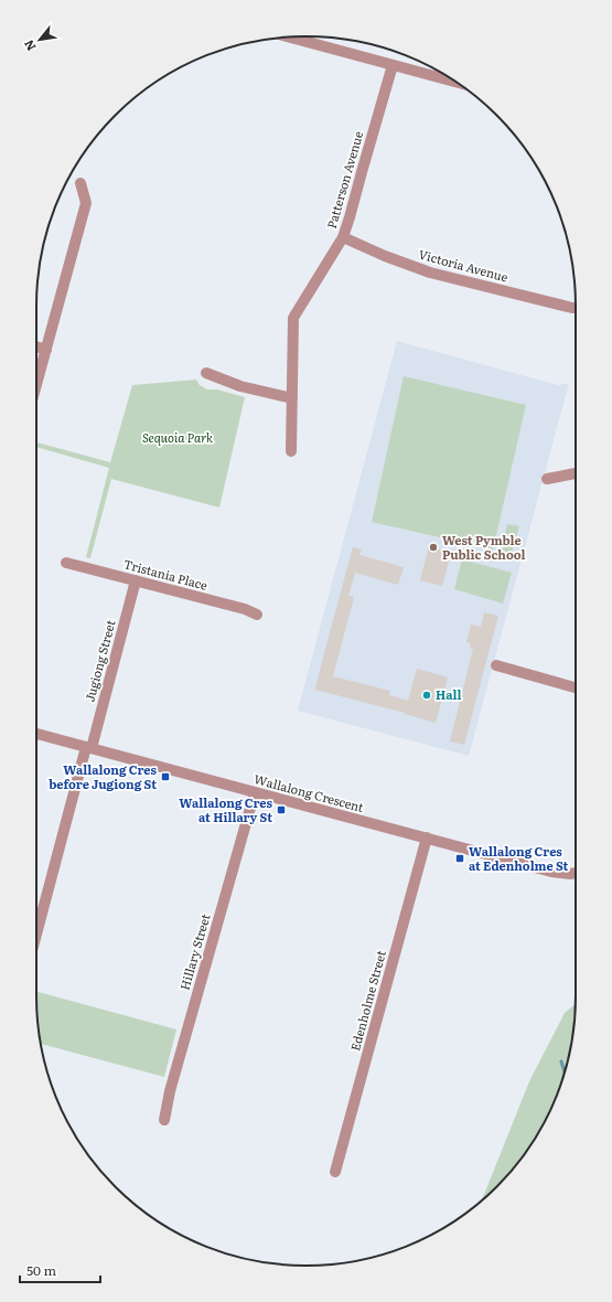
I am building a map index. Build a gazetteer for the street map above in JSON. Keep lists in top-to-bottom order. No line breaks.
{"streets":{"street":["Patterson Avenue","Victoria Avenue","Tristania Place","Jugiong Street","Wallalong Crescent","Hillary Street","Edenholme Street"]},"crossings":[["Patterson Avenue","Victoria Avenue"],["Tristania Place","Jugiong Street"],["Jugiong Street","Wallalong Crescent"],["Wallalong Crescent","Hillary Street"],["Wallalong Crescent","Edenholme Street"]],"parks":["Sequoia Park"],"places":{"other":["West Pymble Public School","Hall"],"transit":["Wallalong Cres before Jugiong St","Wallalong Cres at Hillary St","Wallalong Cres at Edenholme St"]},"scale_bar":"50 m","north":"bottom left"}
